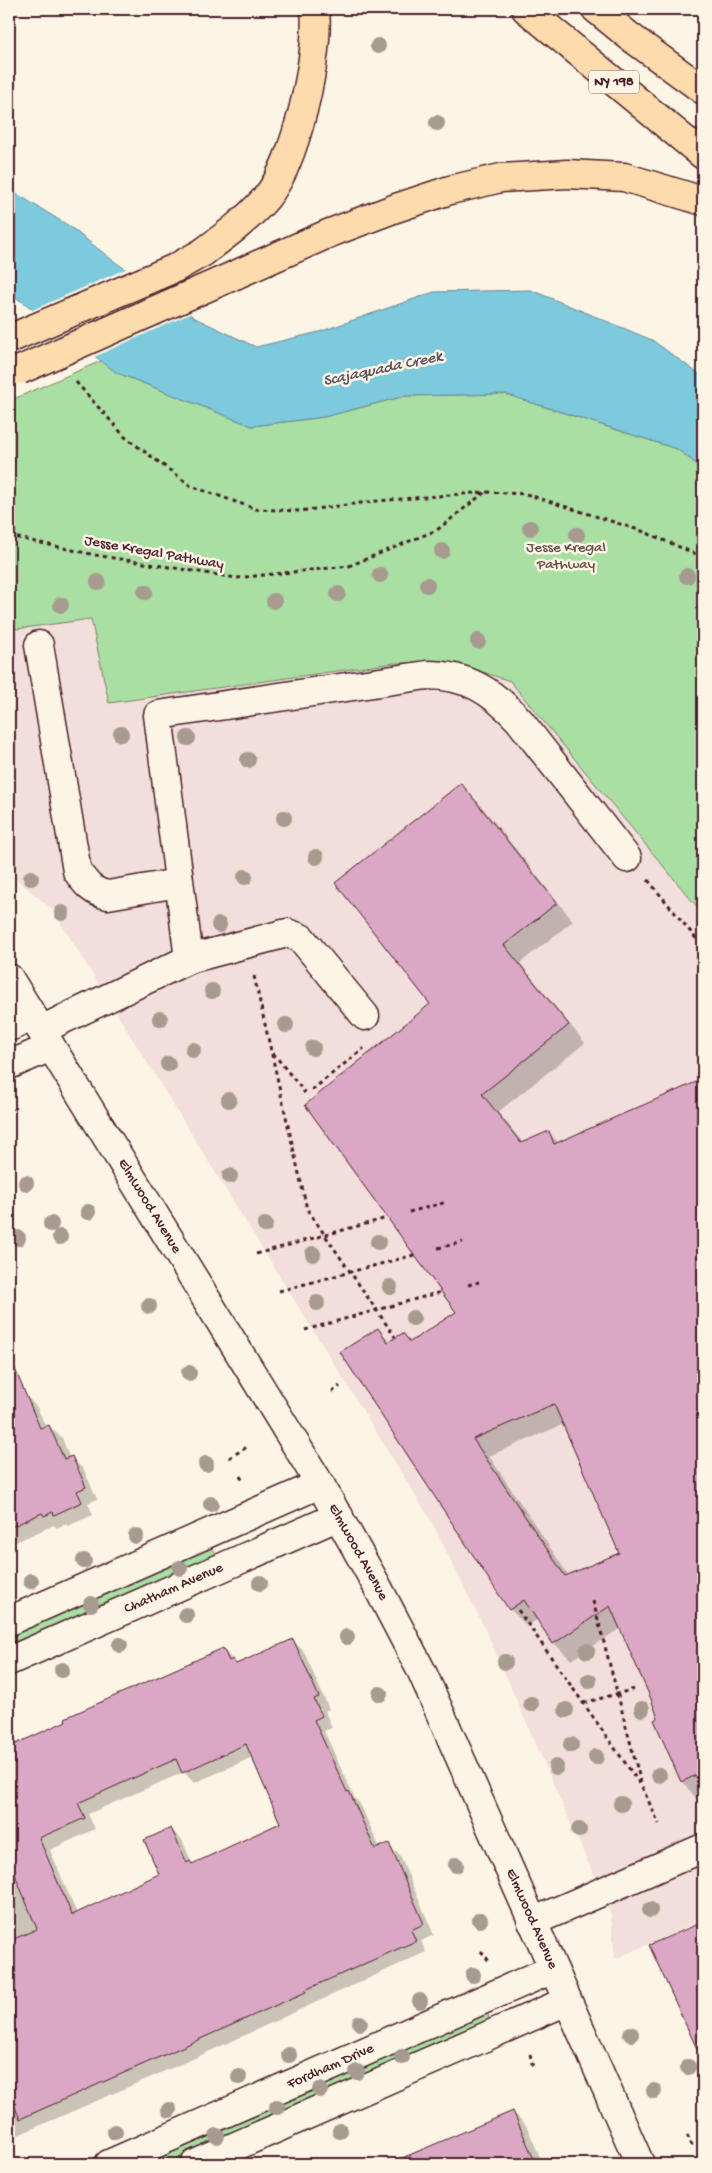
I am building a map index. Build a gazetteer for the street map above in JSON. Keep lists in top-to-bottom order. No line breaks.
{"streets":{"highway":["NY 198"],"street":["Elmwood Avenue","Chatham Avenue","Fordham Drive"],"path":["Jesse Kregal Pathway"]},"crossings":[["Elmwood Avenue","Chatham Avenue"],["Elmwood Avenue","Fordham Drive"]],"water":["Scajaquada Creek"],"parks":["Jesse Kregal Pathway"]}
